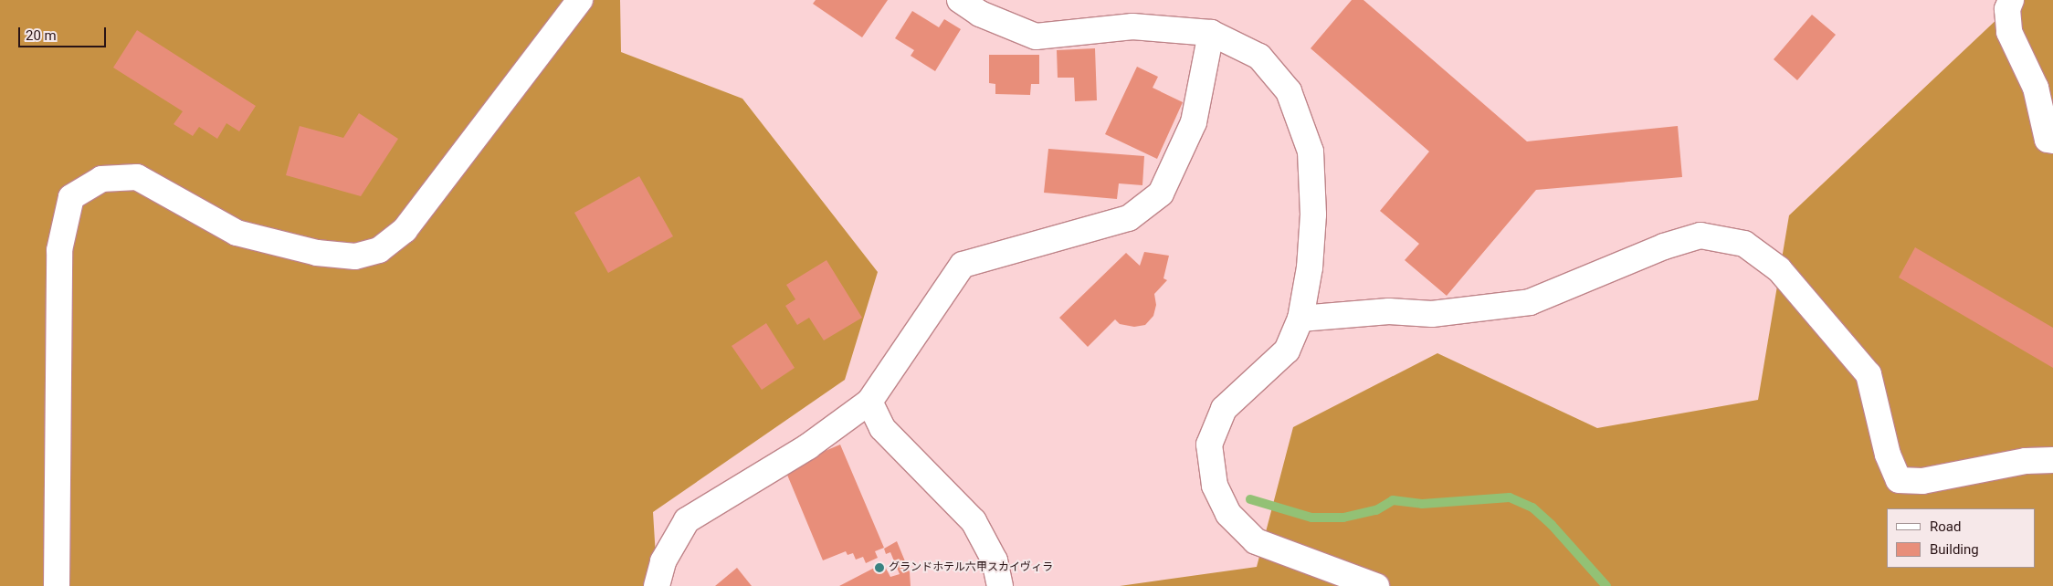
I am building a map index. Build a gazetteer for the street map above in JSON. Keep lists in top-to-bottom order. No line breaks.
{"places":["グランドホテル六甲スカイヴィラ"],"legend":["Road","Building"],"scale_bar":"20 m"}
